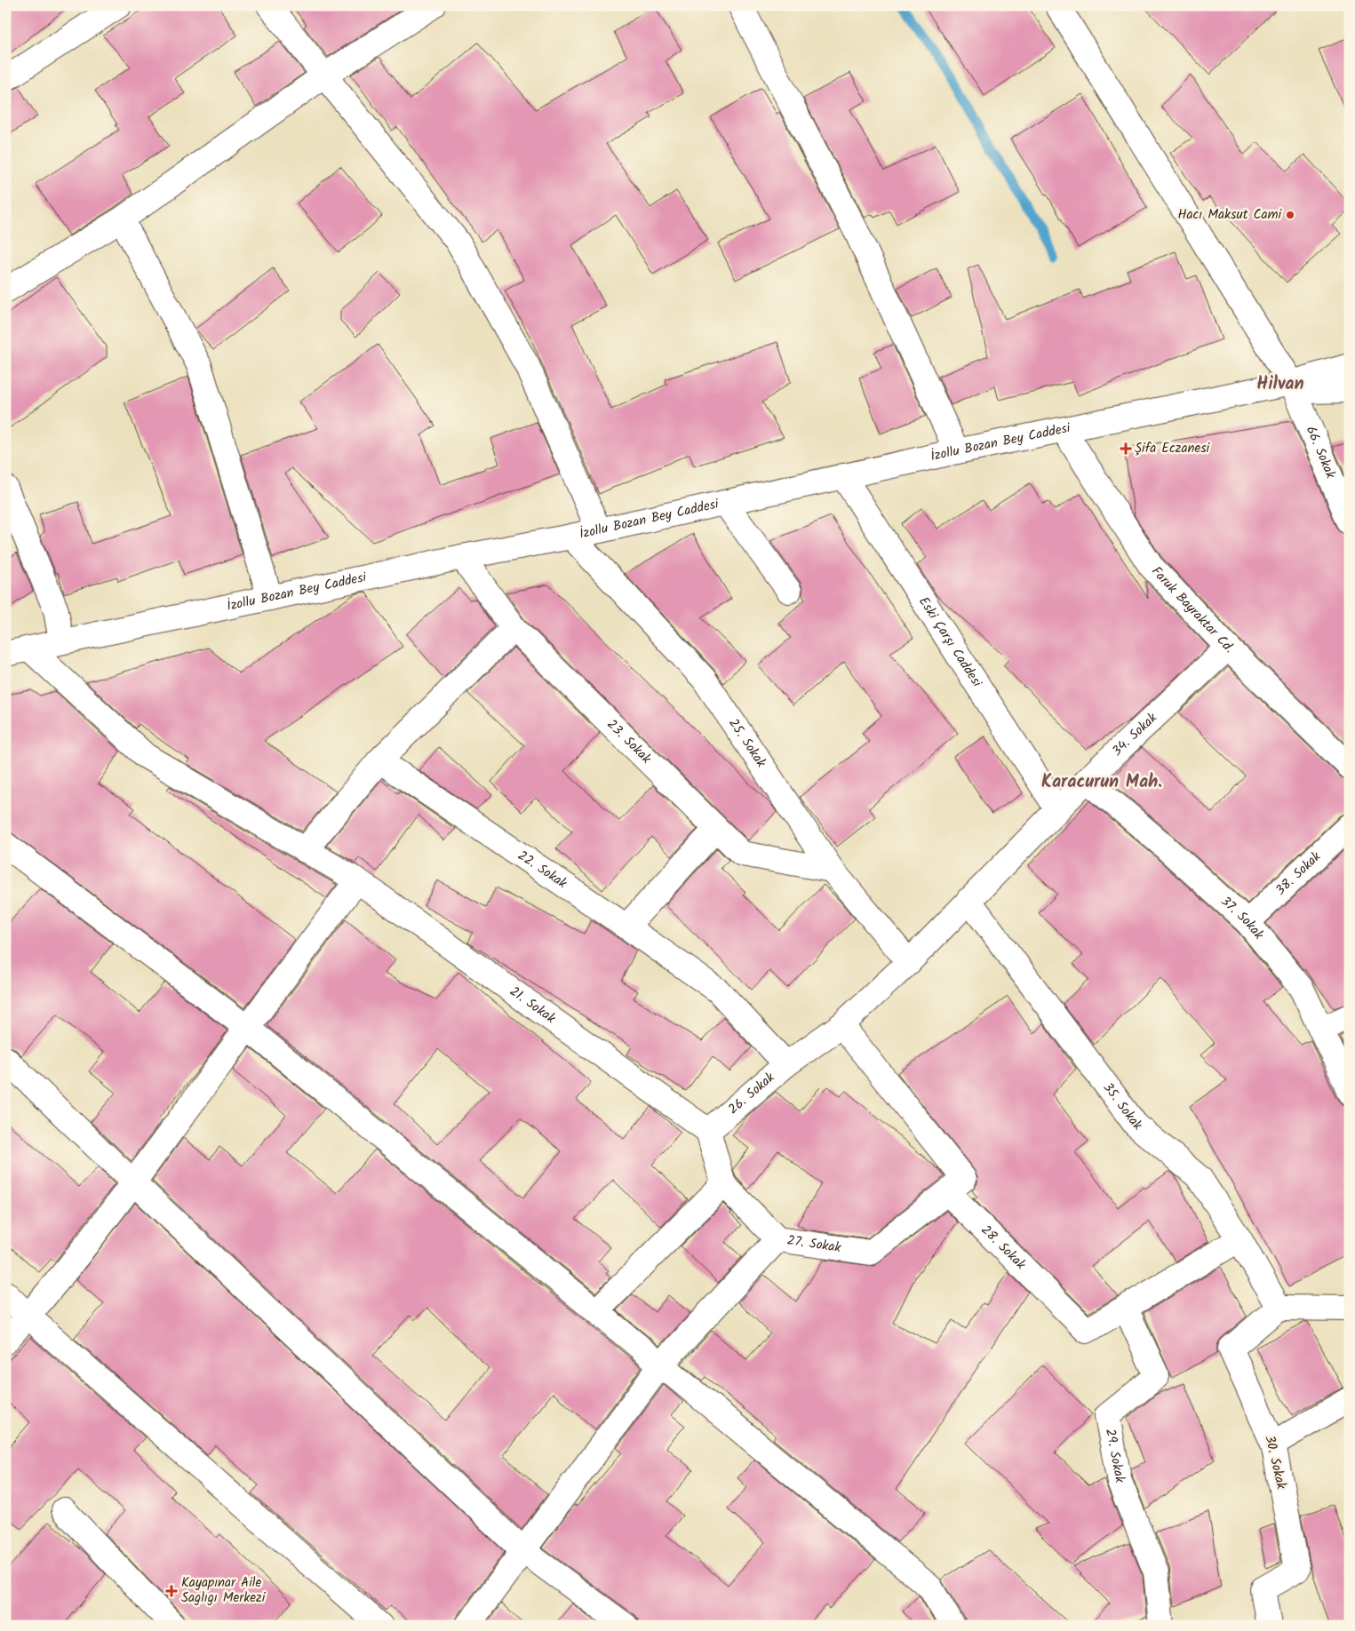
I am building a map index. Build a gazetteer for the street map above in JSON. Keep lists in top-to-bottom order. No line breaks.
{"streets":{"street":["İzollu Bozan Bey Caddesi","66. Sokak","Faruk Bayraktar Cd.","Eski Çarşı Caddesi","34. Sokak","23. Sokak","25. Sokak","22. Sokak","38. Sokak","37. Sokak","21. Sokak","26. Sokak","35. Sokak","27. Sokak","28. Sokak","29. Sokak","30. Sokak"]},"crossings":[["İzollu Bozan Bey Caddesi","66. Sokak"],["İzollu Bozan Bey Caddesi","Faruk Bayraktar Cd."],["İzollu Bozan Bey Caddesi","Eski Çarşı Caddesi"],["İzollu Bozan Bey Caddesi","23. Sokak"],["İzollu Bozan Bey Caddesi","25. Sokak"],["İzollu Bozan Bey Caddesi","21. Sokak"],["Faruk Bayraktar Cd.","34. Sokak"],["Eski Çarşı Caddesi","34. Sokak"],["34. Sokak","37. Sokak"],["34. Sokak","26. Sokak"],["34. Sokak","35. Sokak"],["23. Sokak","25. Sokak"],["25. Sokak","26. Sokak"],["22. Sokak","26. Sokak"],["38. Sokak","37. Sokak"],["21. Sokak","26. Sokak"],["26. Sokak","35. Sokak"],["35. Sokak","28. Sokak"],["35. Sokak","30. Sokak"],["27. Sokak","28. Sokak"],["28. Sokak","29. Sokak"]],"districts":["Hilvan","Karacurun Mah."],"places":{"other":["Hacı Maksut Cami"],"health":["Şifa Eczanesi","Kayapınar Aile Saglıgı Merkezi"]}}
